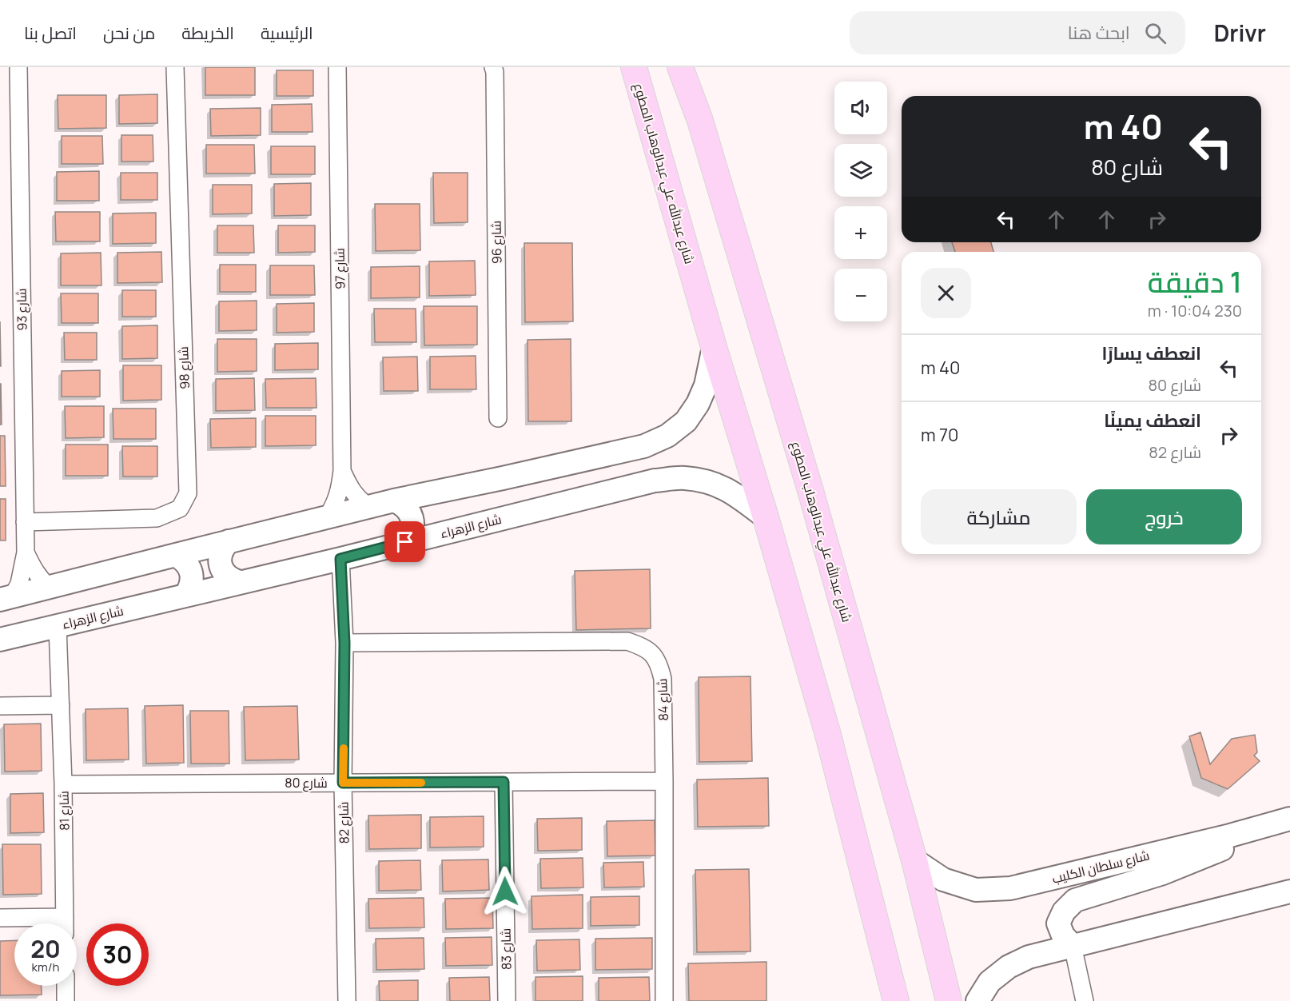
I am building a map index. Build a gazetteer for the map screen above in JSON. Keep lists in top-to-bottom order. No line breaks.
{"streets":{"main road":["شارع عبدالله علي عبدالوهاب المطوع"],"street":["شارع 96","شارع 97","شارع 93","شارع 98","شارع الزهراء","شارع 84","شارع 80","شارع 81","شارع 82","شارع سلطان الكليب","شارع 83"]},"crossings":[["شارع عبدالله علي عبدالوهاب المطوع","شارع الزهراء"],["شارع عبدالله علي عبدالوهاب المطوع","شارع سلطان الكليب"],["شارع 93","شارع 98"],["شارع الزهراء","شارع 81"],["شارع الزهراء","شارع 82"],["شارع 84","شارع 80"],["شارع 84","شارع 82"],["شارع 80","شارع 81"],["شارع 80","شارع 82"],["شارع 80","شارع 83"]],"page":{"header":"Drivr","search":"ابحث هنا","nav":["الرئيسية","الخريطة","من نحن","اتصل بنا"],"map_buttons":["+","−"],"turn":["40 m","شارع 80"],"heading":["1 دقيقة","230 m · 10:04"],"list":[{"name":"انعطف يسارًا","note":"شارع 80","value":"40 m"},{"name":"انعطف يمينًا","note":"شارع 82","value":"70 m"}],"buttons":["خروج","مشاركة"],"speed":"20 km/h","limit":"30"}}
